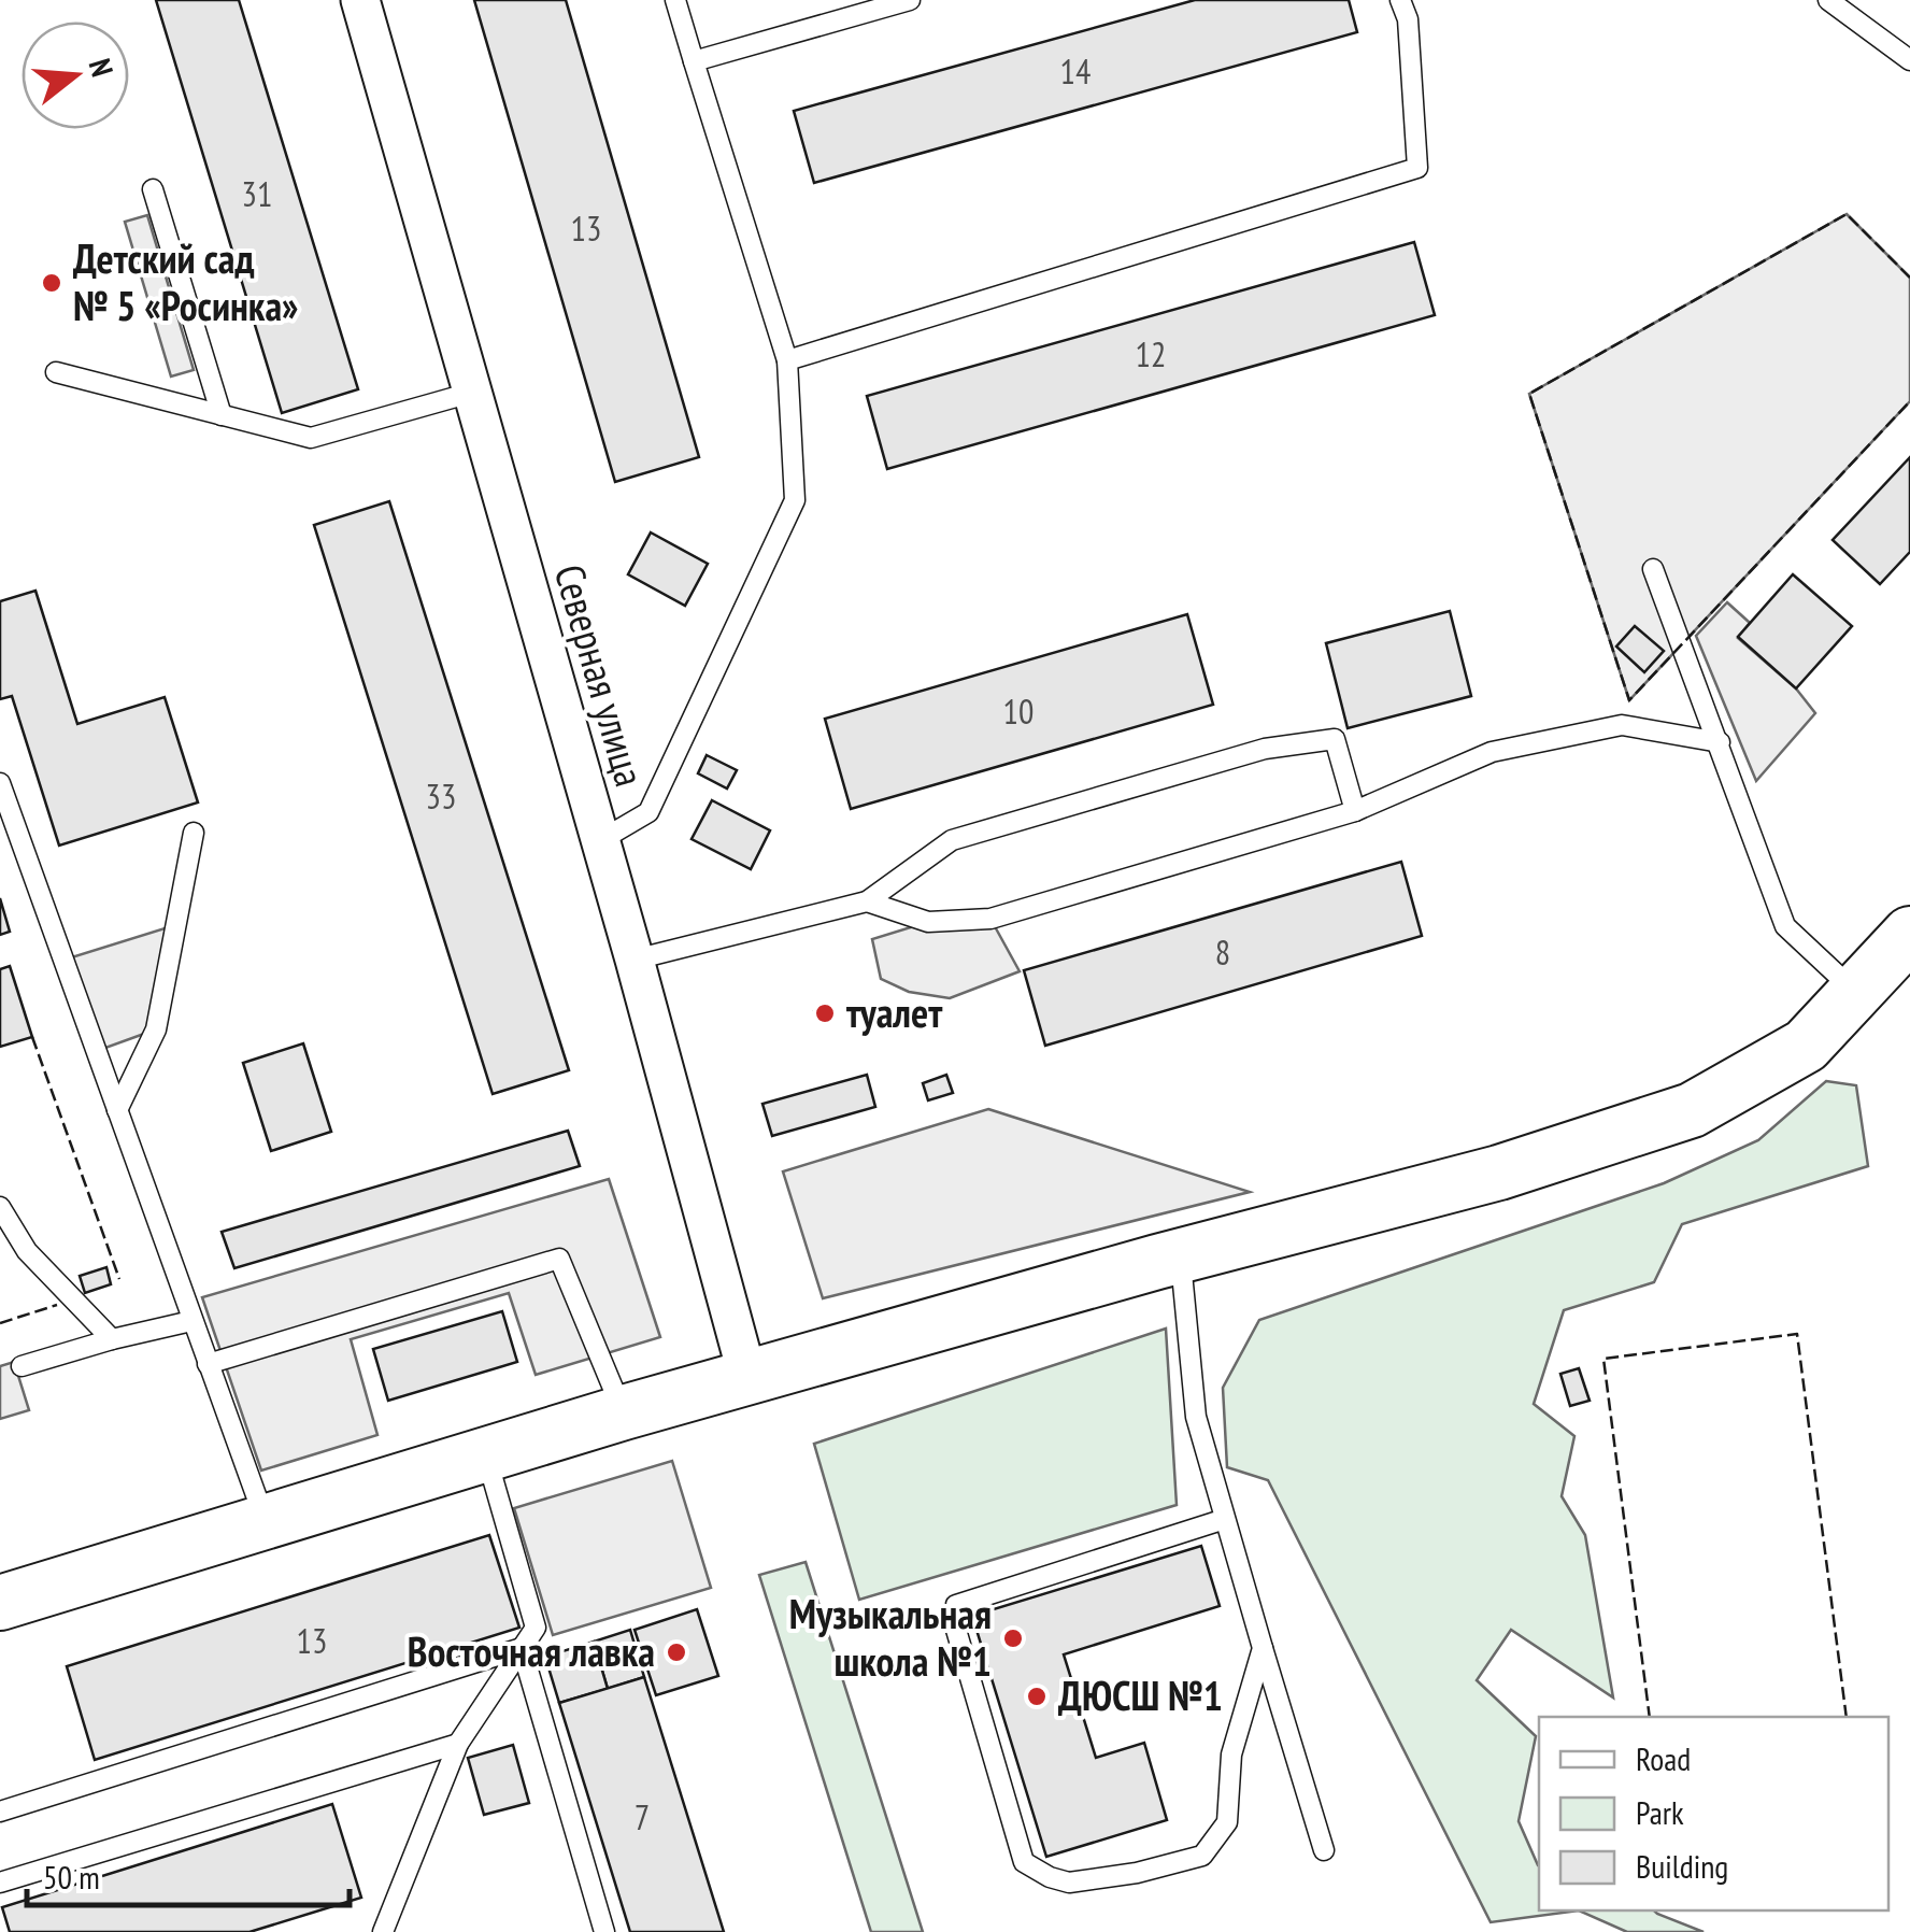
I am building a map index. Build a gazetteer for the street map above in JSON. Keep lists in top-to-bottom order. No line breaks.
{"streets":{"street":["Северная улица"]},"places":["Детский сад № 5 «Росинка»","туалет","Музыкальная школа №1","Восточная лавка","ДЮСШ №1"],"house_numbers":["14","31","13","12","10","33","8","13","7"],"legend":["Road","Park","Building"],"scale_bar":"50 m","north":"right"}
